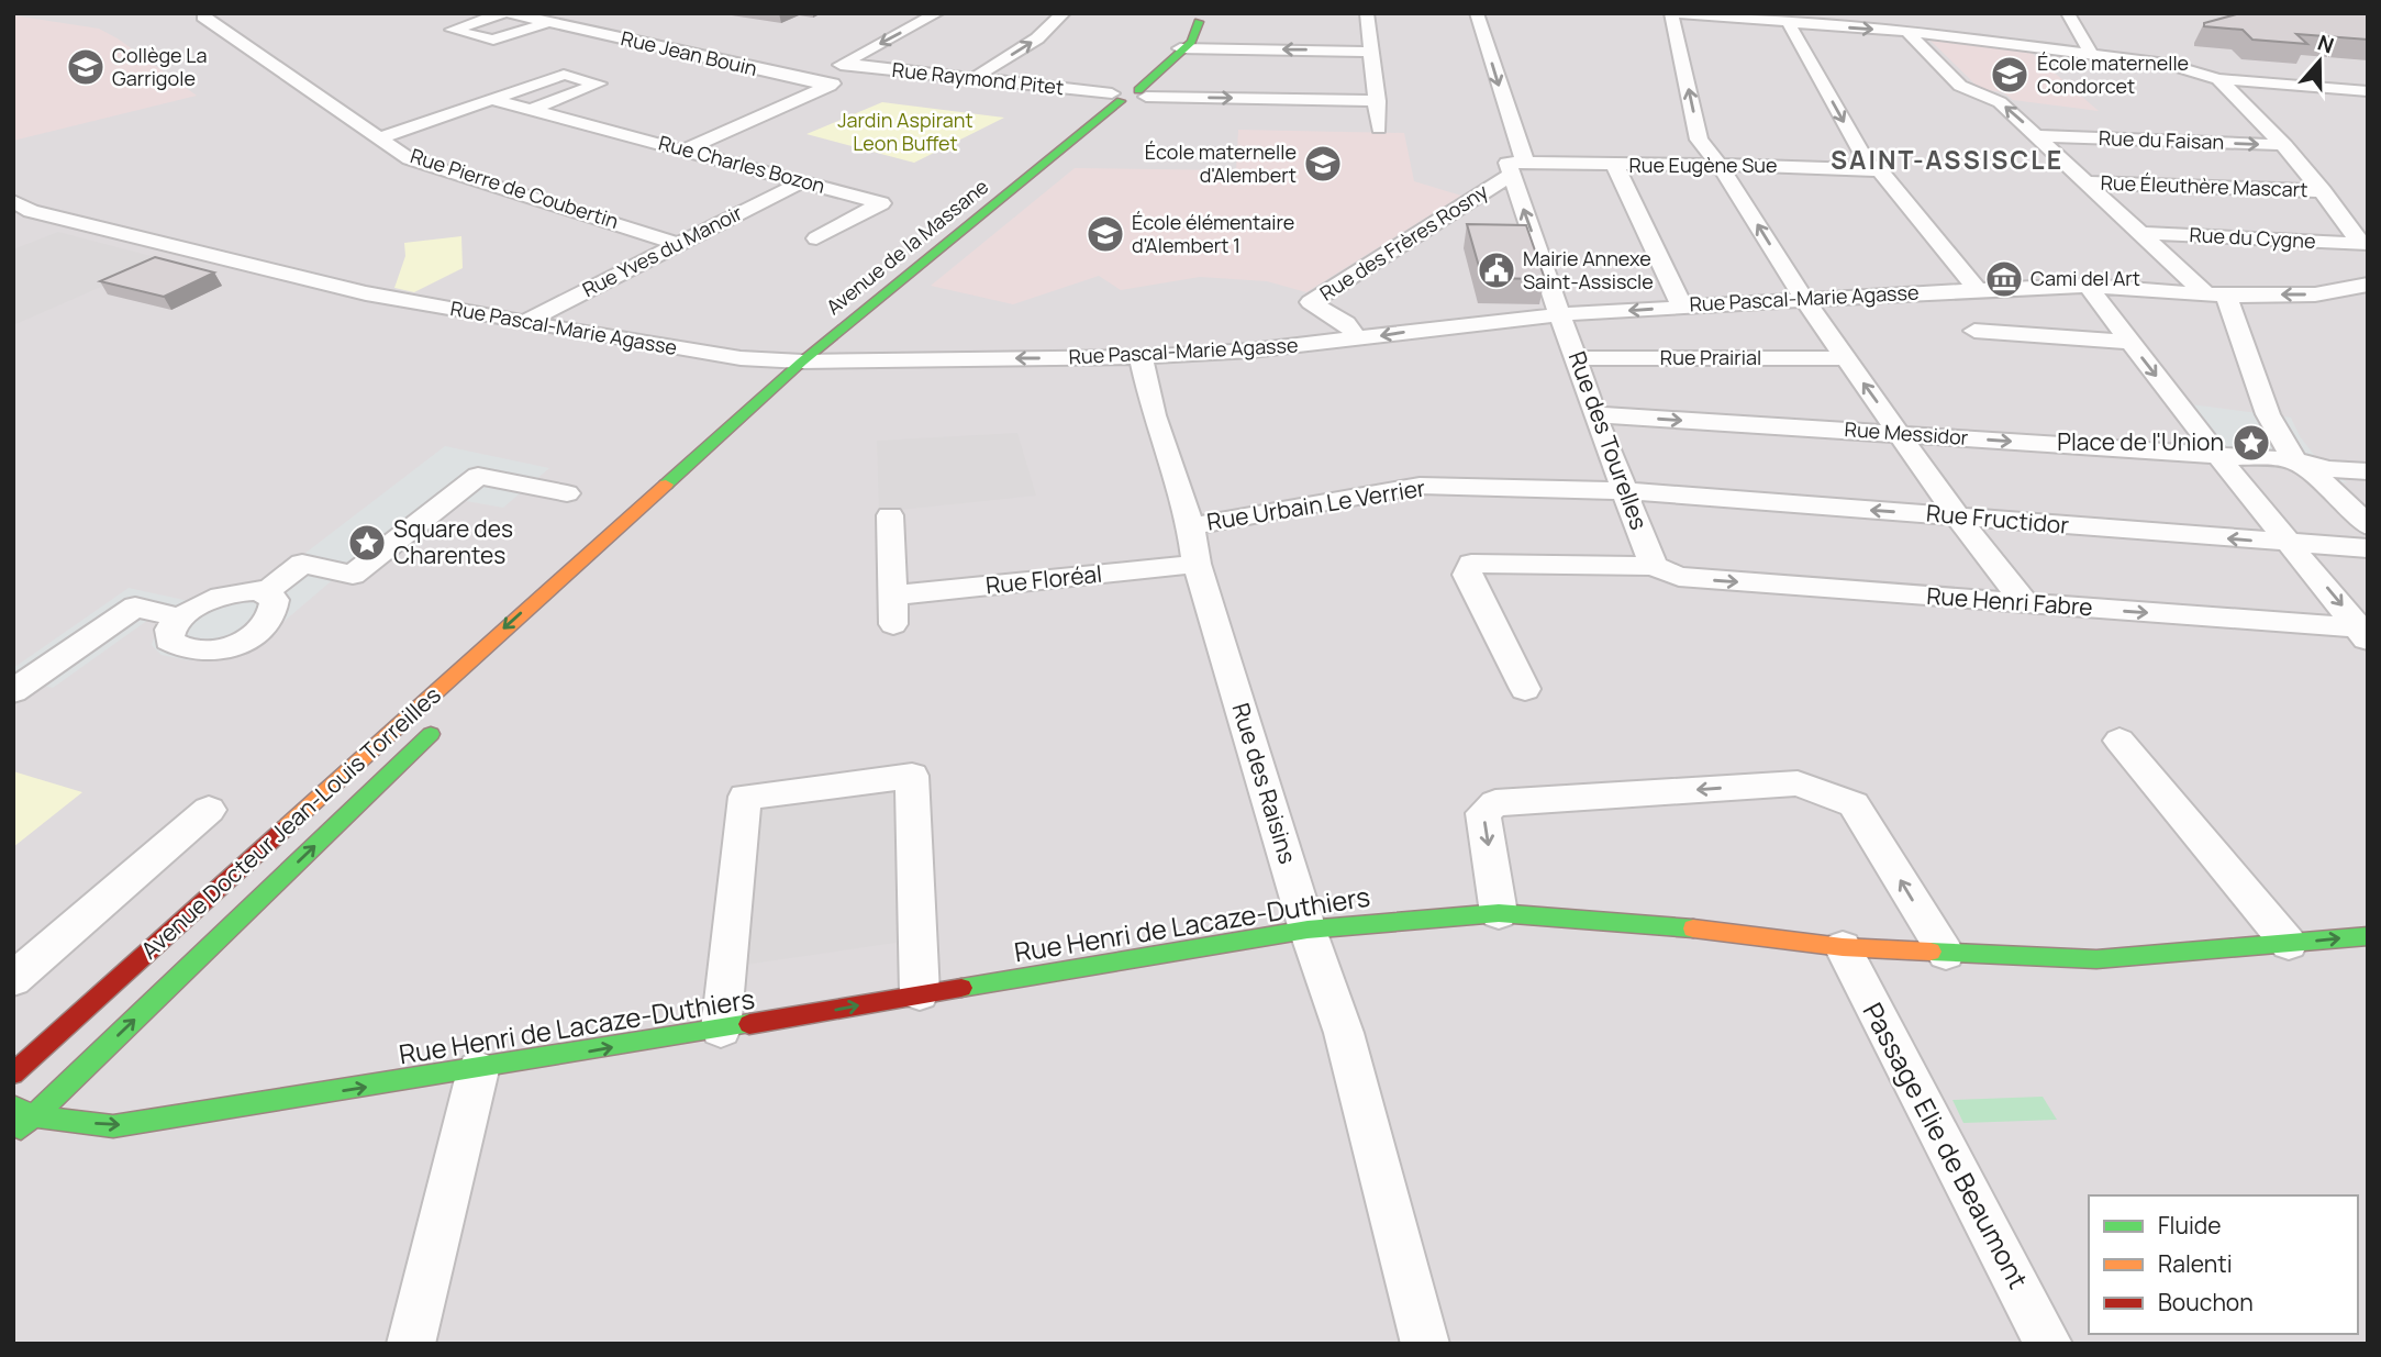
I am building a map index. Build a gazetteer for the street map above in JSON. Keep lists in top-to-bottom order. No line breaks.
{"streets":{"main road":["Avenue de la Massane","Avenue Docteur Jean-Louis Torreilles","Rue Henri de Lacaze-Duthiers"],"street":["Rue Jean Bouin","Rue Raymond Pitet","Rue du Faisan","Rue Charles Bozon","Rue Eugène Sue","Rue Éleuthère Mascart","Rue Pierre de Coubertin","Rue du Cygne","Rue des Frères Rosny","Rue Yves du Manoir","Rue Pascal-Marie Agasse","Rue Prairial","Rue Messidor","Rue des Tourelles","Rue Urbain Le Verrier","Rue Fructidor","Rue Floréal","Rue Henri Fabre","Rue des Raisins","Passage Elie de Beaumont"]},"crossings":[["Rue Raymond Pitet","Avenue de la Massane"],["Rue Charles Bozon","Rue Yves du Manoir"],["Rue Eugène Sue","Rue des Frères Rosny"],["Rue Eugène Sue","Rue des Tourelles"],["Rue Pierre de Coubertin","Rue Yves du Manoir"],["Rue des Frères Rosny","Rue Pascal-Marie Agasse"],["Rue des Frères Rosny","Rue des Tourelles"],["Avenue de la Massane","Rue Pascal-Marie Agasse"],["Avenue de la Massane","Avenue Docteur Jean-Louis Torreilles"],["Rue Yves du Manoir","Rue Pascal-Marie Agasse"],["Rue Pascal-Marie Agasse","Rue des Tourelles"],["Rue Pascal-Marie Agasse","Rue des Raisins"],["Rue Pascal-Marie Agasse","Avenue Docteur Jean-Louis Torreilles"],["Rue Prairial","Rue des Tourelles"],["Rue Messidor","Rue des Tourelles"],["Rue des Tourelles","Rue Urbain Le Verrier"],["Rue des Tourelles","Rue Fructidor"],["Rue des Tourelles","Rue Henri Fabre"],["Rue Urbain Le Verrier","Rue Fructidor"],["Rue Urbain Le Verrier","Rue des Raisins"],["Rue Floréal","Rue des Raisins"],["Rue des Raisins","Rue Henri de Lacaze-Duthiers"],["Avenue Docteur Jean-Louis Torreilles","Rue Henri de Lacaze-Duthiers"],["Rue Henri de Lacaze-Duthiers","Passage Elie de Beaumont"]],"one_way":["Rue Messidor","Rue Henri de Lacaze-Duthiers"],"districts":["SAINT-ASSISCLE"],"parks":["Jardin Aspirant Leon Buffet"],"places":{"school or university":["Collège La Garrigole","École maternelle Condorcet","École maternelle d'Alembert","École élémentaire d'Alembert 1"],"public building":["Mairie Annexe Saint-Assiscle"],"museum":["Cami del Art"],"place":["Place de l'Union","Square des Charentes"]},"legend":["Fluide","Ralenti","Bouchon"],"north":"top"}
